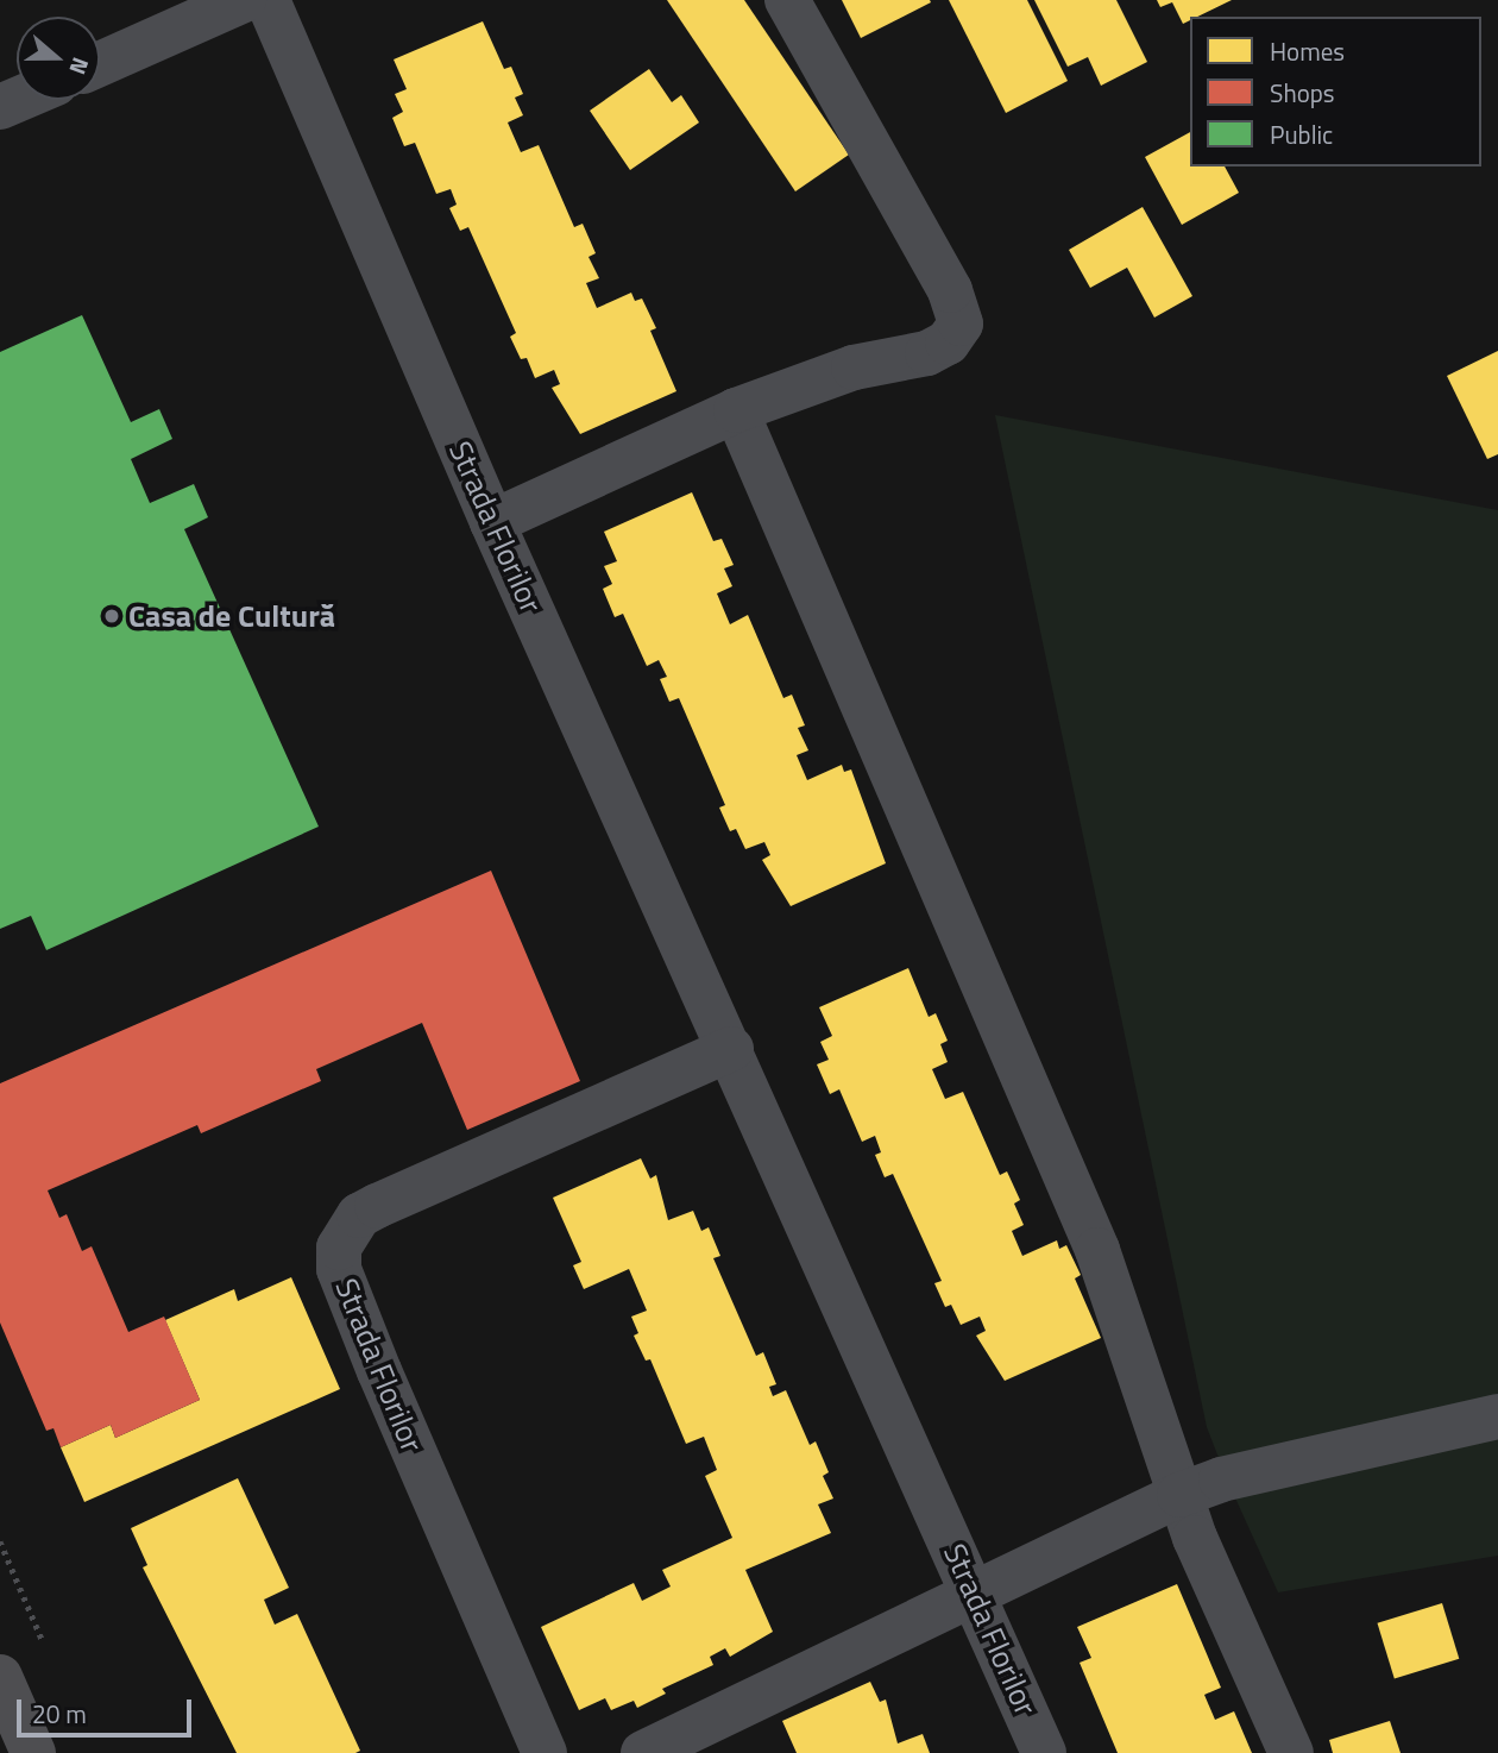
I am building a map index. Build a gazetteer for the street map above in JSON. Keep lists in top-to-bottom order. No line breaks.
{"streets":{"street":["Strada Florilor"]},"places":["Casa de Cultură"],"legend":["Homes","Shops","Public"],"scale_bar":"20 m","north":"right"}
